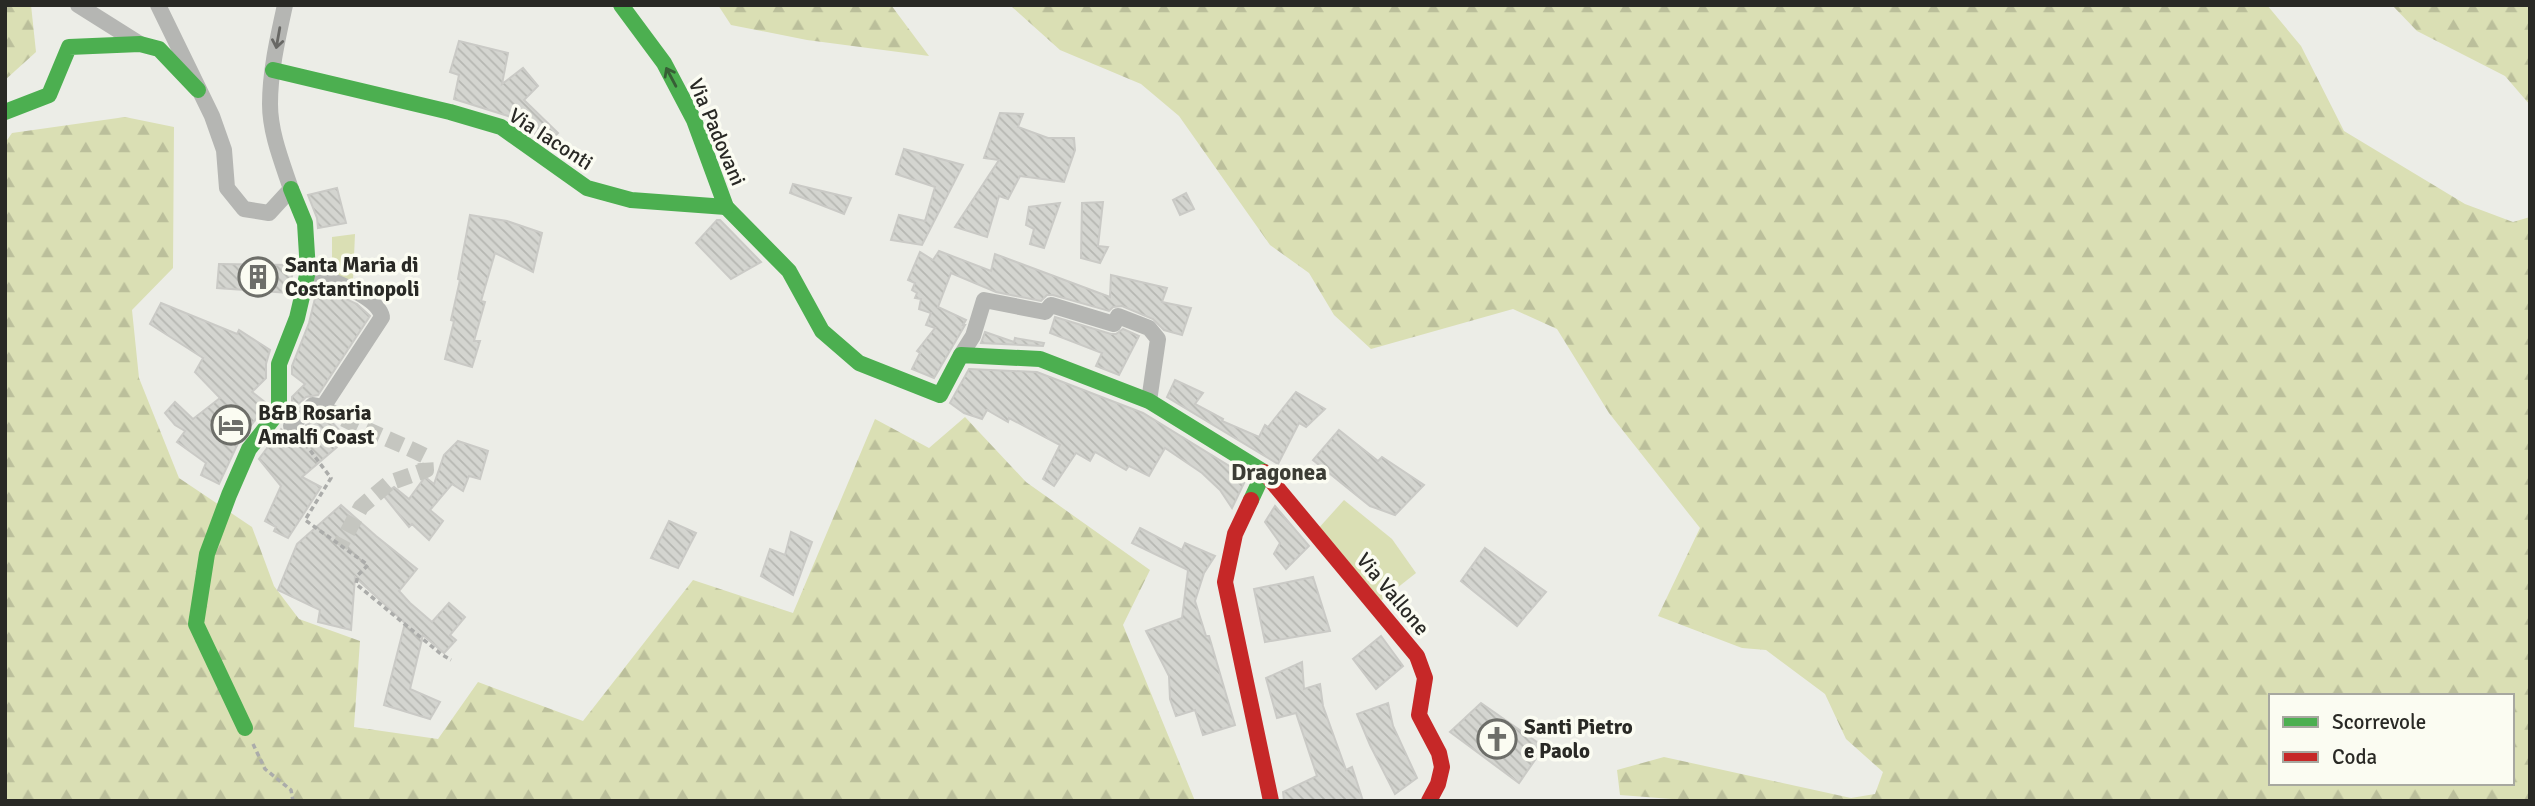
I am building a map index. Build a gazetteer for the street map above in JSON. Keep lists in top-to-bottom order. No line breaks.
{"streets":{"street":["Via Padovani","Via Iaconti","Via Vallone"]},"crossings":[["Via Padovani","Via Iaconti"]],"one_way":["Via Padovani"],"districts":["Dragonea"],"places":{"building":["Santa Maria di Costantinopoli"],"hotel":["B&B Rosaria Amalfi Coast"],"church":["Santi Pietro e Paolo"]},"legend":["Scorrevole","Coda"]}
